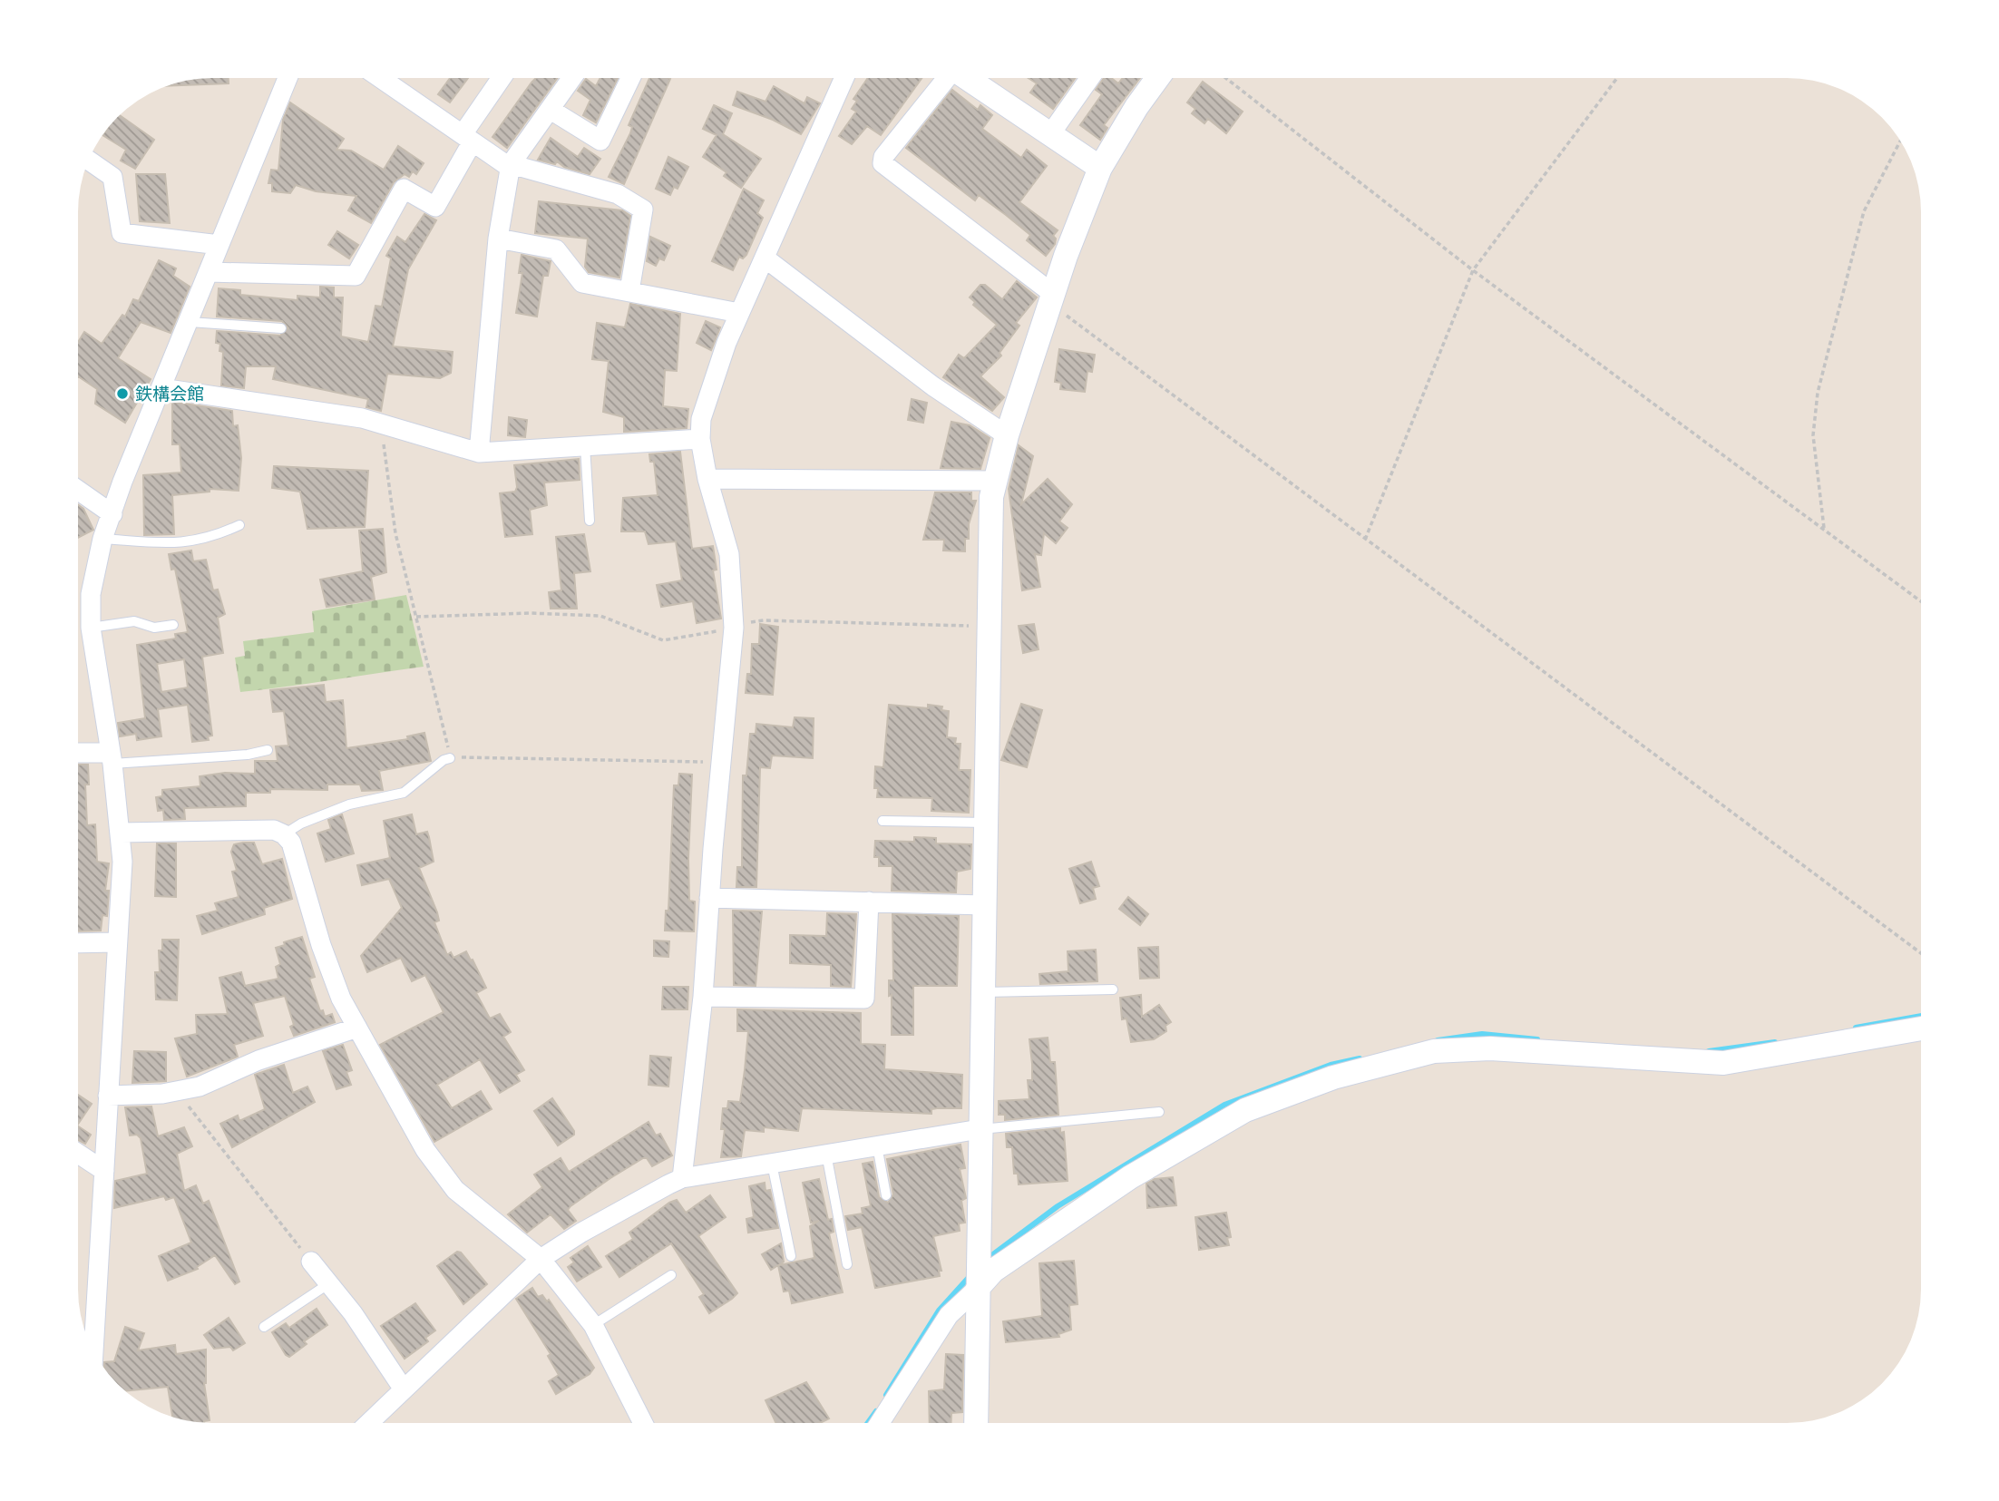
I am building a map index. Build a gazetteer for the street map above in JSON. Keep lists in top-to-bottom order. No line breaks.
{"places":["鉄構会館"]}
